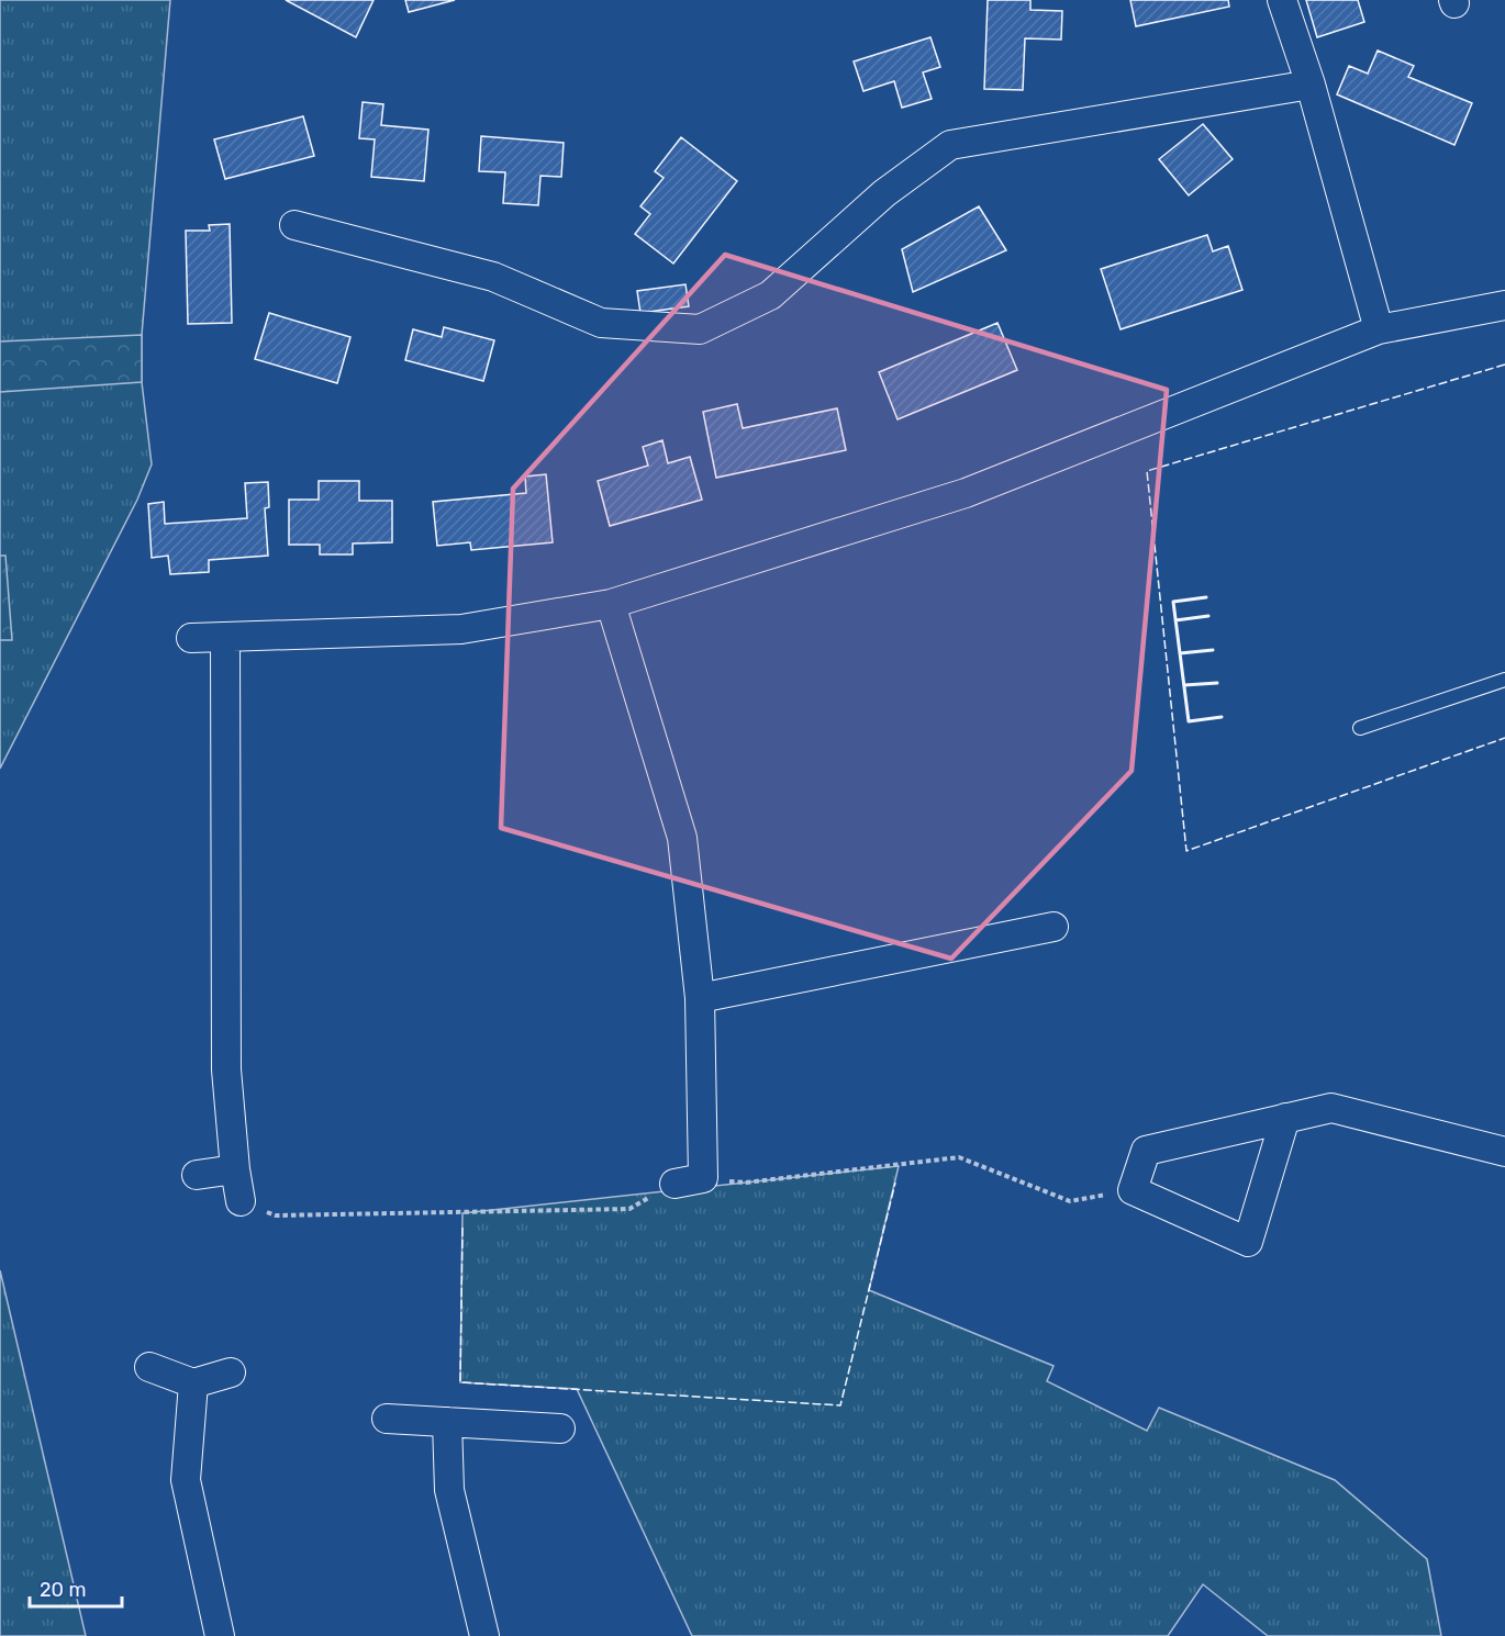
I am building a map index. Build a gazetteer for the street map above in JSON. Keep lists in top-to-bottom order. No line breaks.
{"scale_bar":"20 m"}
